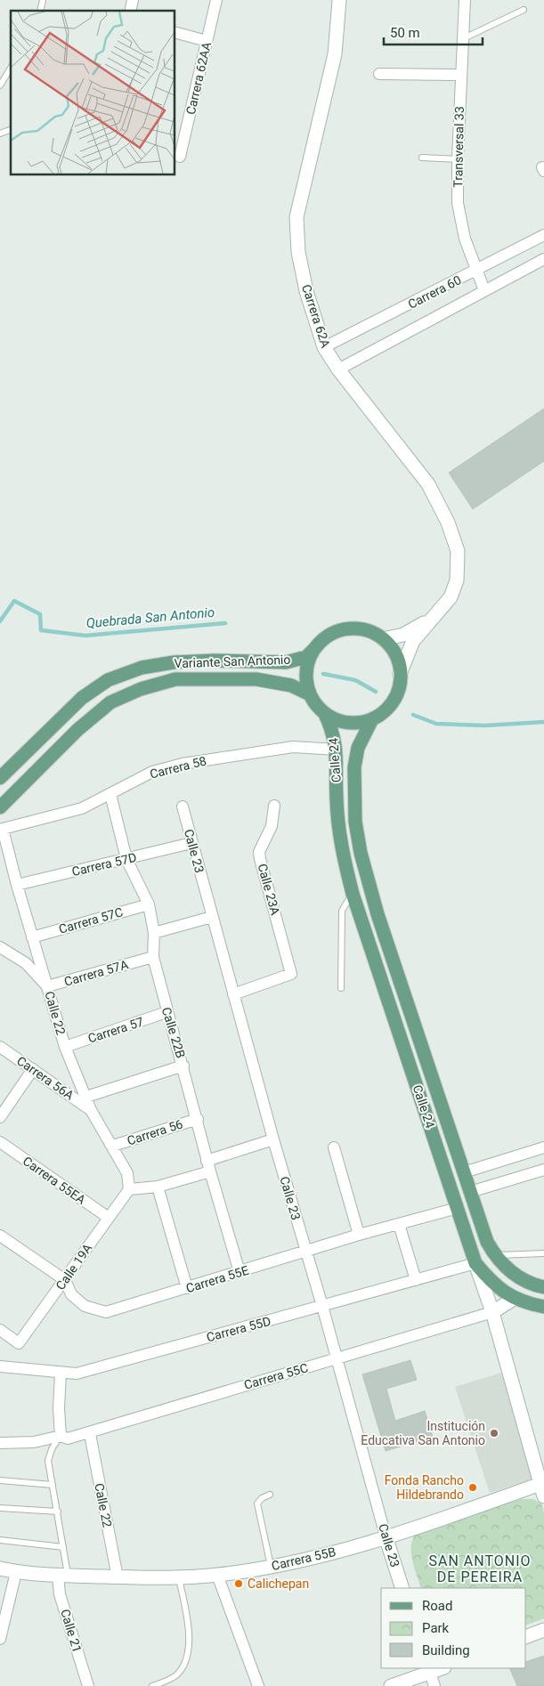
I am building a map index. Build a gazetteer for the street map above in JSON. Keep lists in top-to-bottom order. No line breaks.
{"streets":{"main road":["Variante San Antonio","Calle 24"],"street":["Carrera 62AA","Transversal 33","Carrera 60","Carrera 62A","Carrera 58","Calle 23","Carrera 57D","Calle 23A","Carrera 57C","Carrera 57A","Calle 22","Carrera 57","Calle 22B","Carrera 56A","Carrera 56","Carrera 55EA","Calle 19A","Carrera 55E","Carrera 55D","Carrera 55C","Carrera 55B","Calle 21"]},"crossings":[["Transversal 33","Carrera 60"],["Carrera 60","Carrera 62A"],["Carrera 62A","Variante San Antonio"],["Carrera 62A","Calle 24"],["Variante San Antonio","Calle 24"],["Calle 24","Carrera 58"],["Calle 24","Carrera 55E"],["Calle 24","Carrera 55D"],["Calle 24","Carrera 55C"],["Calle 24","Carrera 55B"],["Carrera 58","Calle 22"],["Carrera 58","Calle 22B"],["Calle 23","Carrera 57D"],["Calle 23","Calle 23A"],["Calle 23","Carrera 55E"],["Calle 23","Carrera 55D"],["Calle 23","Carrera 55C"],["Calle 23","Carrera 55B"],["Carrera 57D","Calle 22"],["Carrera 57D","Calle 22B"],["Carrera 57C","Calle 22"],["Carrera 57C","Calle 22B"],["Carrera 57A","Calle 22"],["Carrera 57A","Calle 22B"],["Calle 22","Carrera 57"],["Calle 22","Carrera 56A"],["Calle 22","Carrera 56"],["Calle 22","Calle 19A"],["Calle 22","Carrera 55C"],["Calle 22","Carrera 55B"],["Carrera 57","Calle 22B"],["Calle 22B","Carrera 56A"],["Calle 22B","Carrera 56"],["Calle 22B","Carrera 55E"],["Carrera 55EA","Calle 19A"],["Calle 19A","Carrera 55E"],["Carrera 55B","Calle 21"]],"districts":["SAN ANTONIO DE PEREIRA"],"water":["Quebrada San Antonio"],"places":["Institución Educativa San Antonio","Fonda Rancho Hildebrando","Calichepan"],"legend":["Road","Park","Building"],"scale_bar":"50 m"}
